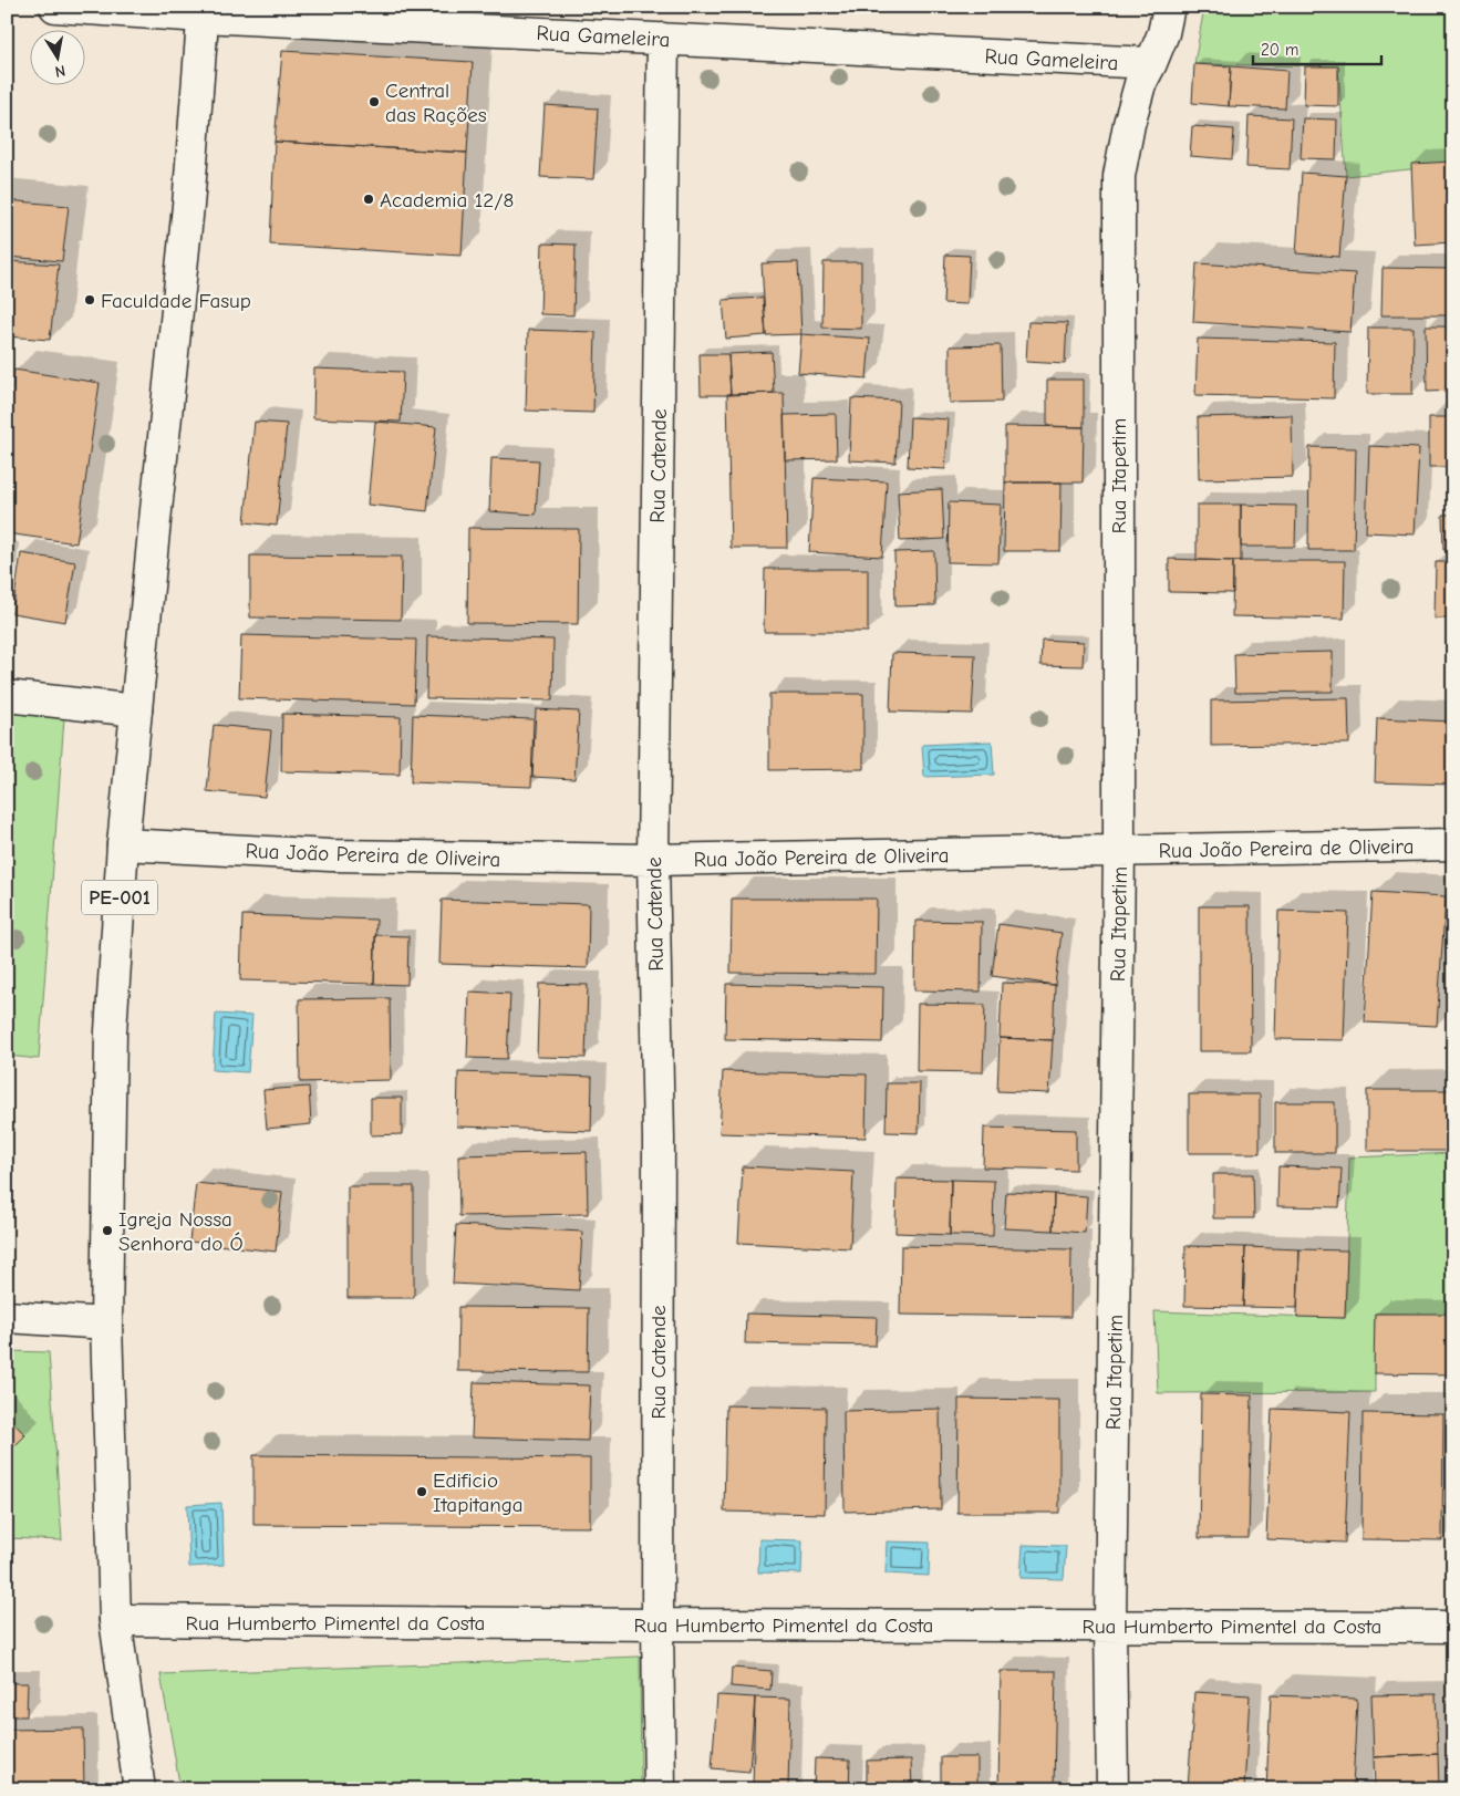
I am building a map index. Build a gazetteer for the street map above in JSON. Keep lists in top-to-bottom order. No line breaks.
{"streets":{"street":["Rua Gameleira","Rua Catende","Rua Itapetim","Rua João Pereira de Oliveira","PE-001","Rua Humberto Pimentel da Costa"]},"crossings":[["Rua Gameleira","Rua Catende"],["Rua Gameleira","Rua Itapetim"],["Rua Gameleira","PE-001"],["Rua Catende","Rua João Pereira de Oliveira"],["Rua Catende","Rua Humberto Pimentel da Costa"],["Rua Itapetim","Rua João Pereira de Oliveira"],["Rua Itapetim","Rua Humberto Pimentel da Costa"],["Rua João Pereira de Oliveira","PE-001"],["PE-001","Rua Humberto Pimentel da Costa"]],"places":["Central das Rações","Academia 12/8","Faculdade Fasup","Igreja Nossa Senhora do Ó","Edificio Itapitanga"],"scale_bar":"20 m","north":"bottom"}
